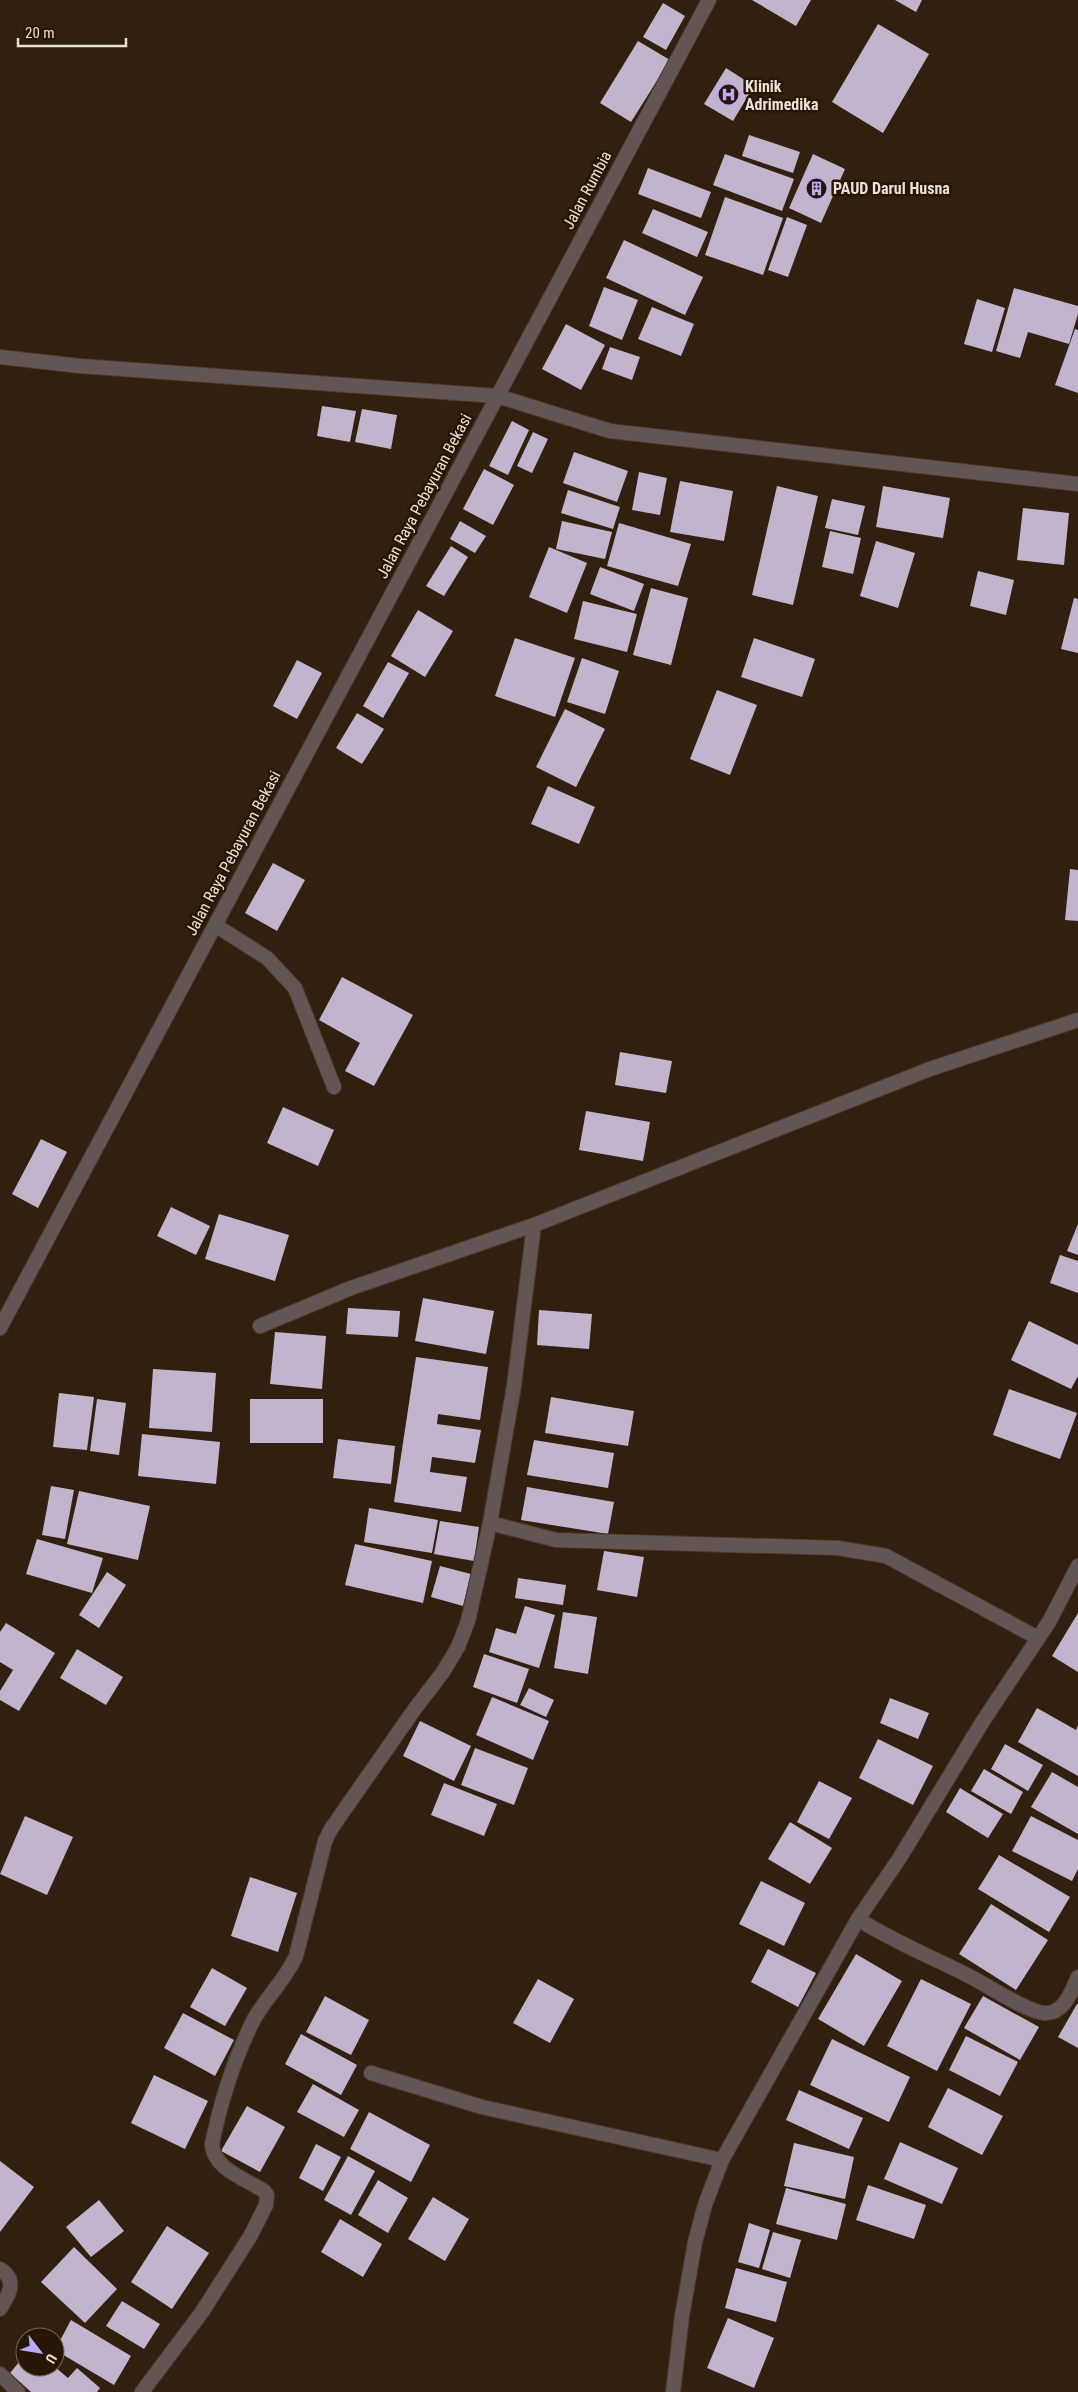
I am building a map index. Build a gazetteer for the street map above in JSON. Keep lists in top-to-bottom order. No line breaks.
{"streets":{"street":["Jalan Rumbia","Jalan Raya Pebayuran Bekasi"]},"crossings":[["Jalan Rumbia","Jalan Raya Pebayuran Bekasi"]],"places":{"hospital":["Klinik Adrimedika"],"building":["PAUD Darul Husna"]},"scale_bar":"20 m","north":"bottom right"}
